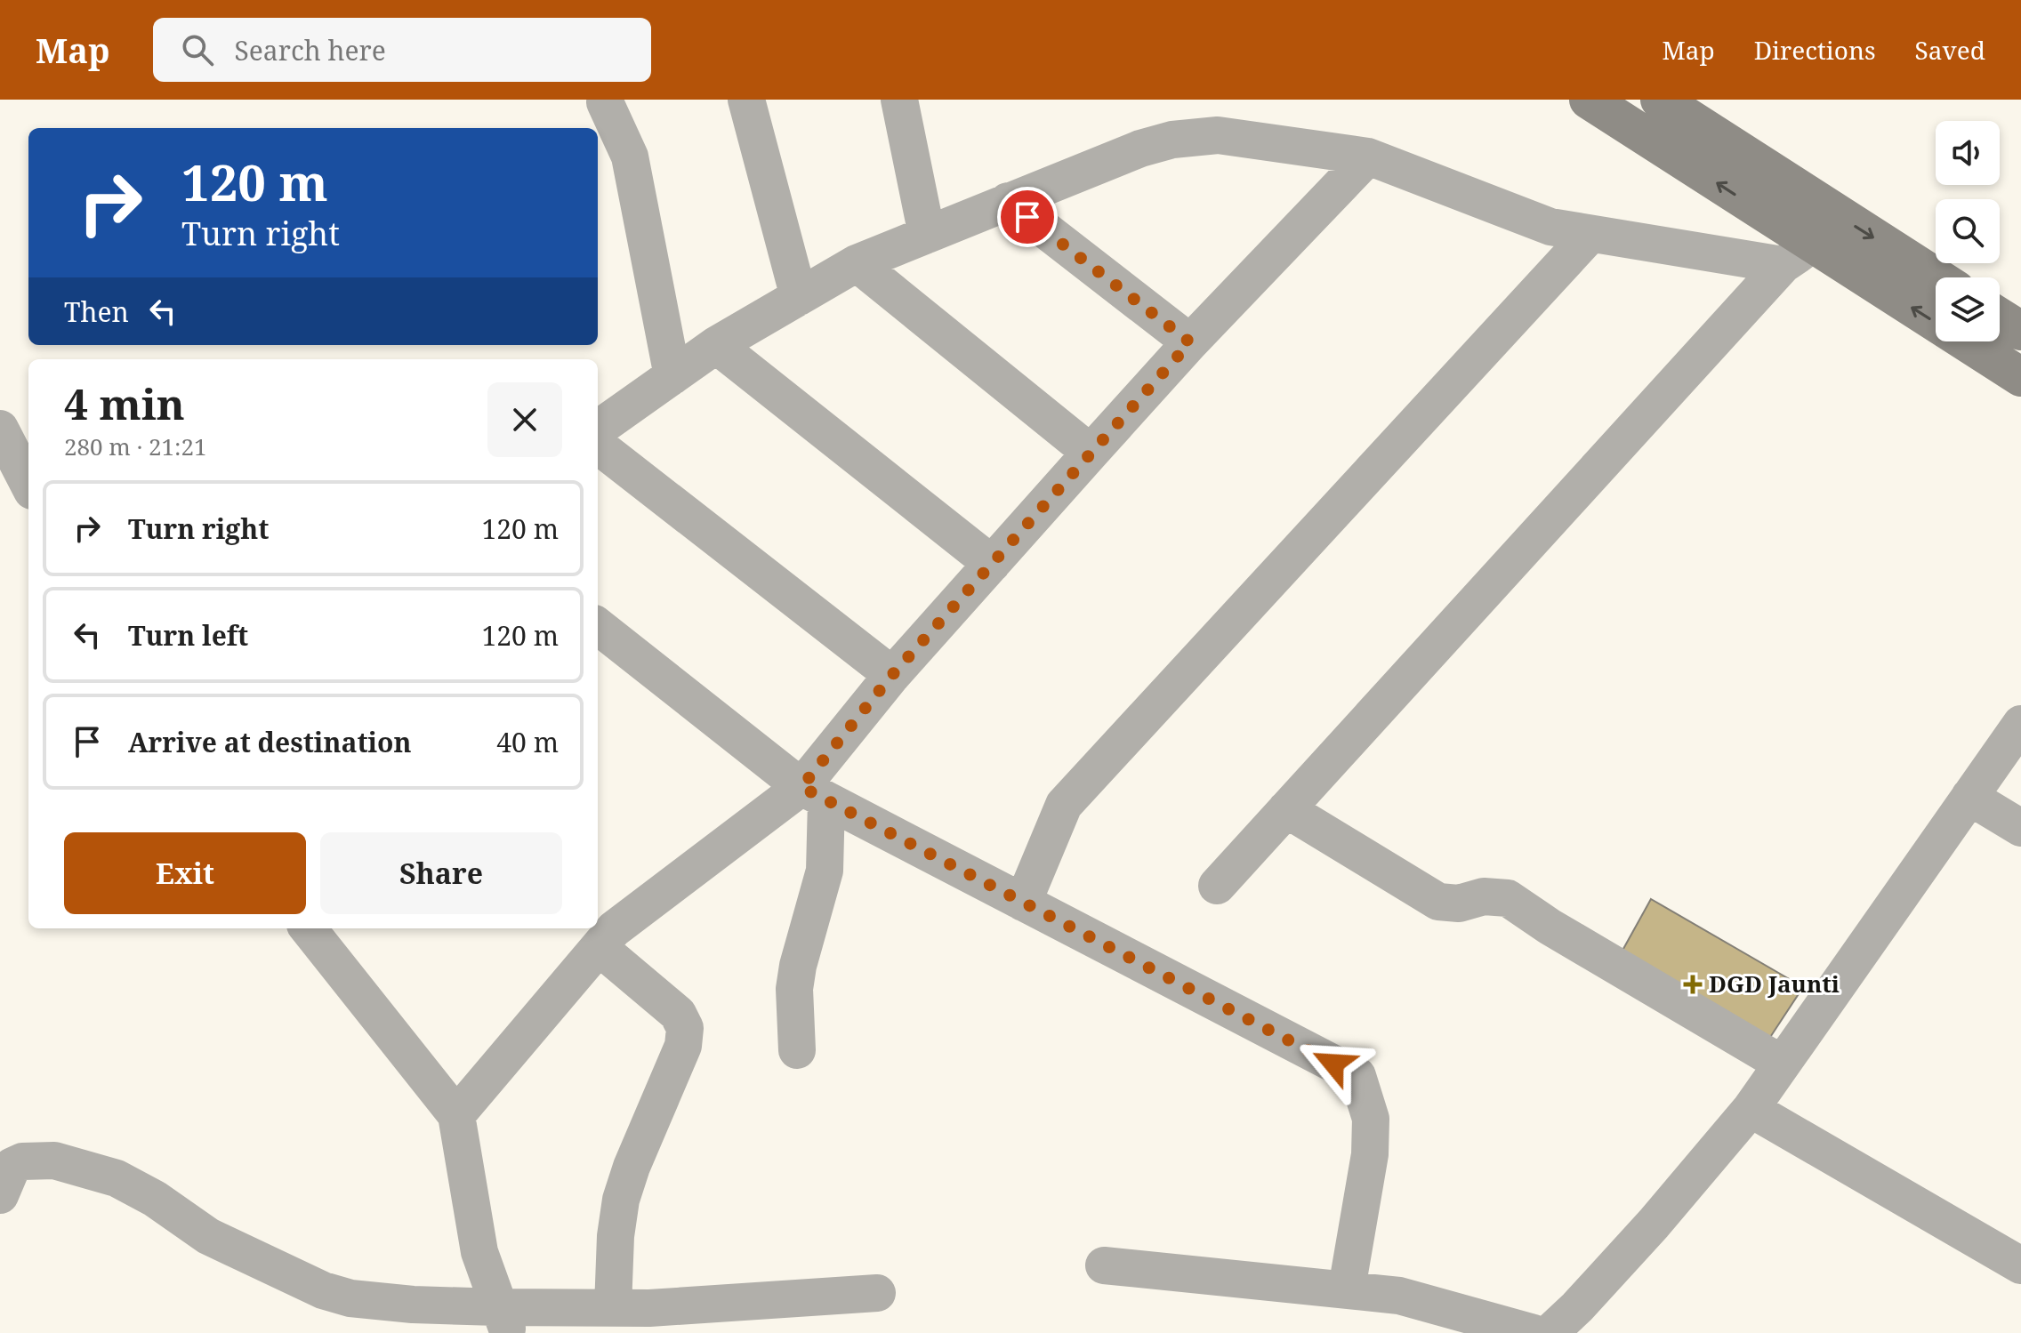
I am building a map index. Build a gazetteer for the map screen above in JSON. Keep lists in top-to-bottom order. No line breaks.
{"places":{"health":["DGD Jaunti"]},"page":{"header":"Map","search":"Search here","nav":["Map","Directions","Saved"],"turn":["120 m","Turn right"],"then":"Then","heading":["4 min","280 m · 21:21"],"list":[{"name":"Turn right","value":"120 m"},{"name":"Turn left","value":"120 m"},{"name":"Arrive at destination","value":"40 m"}],"buttons":["Exit","Share"]}}
